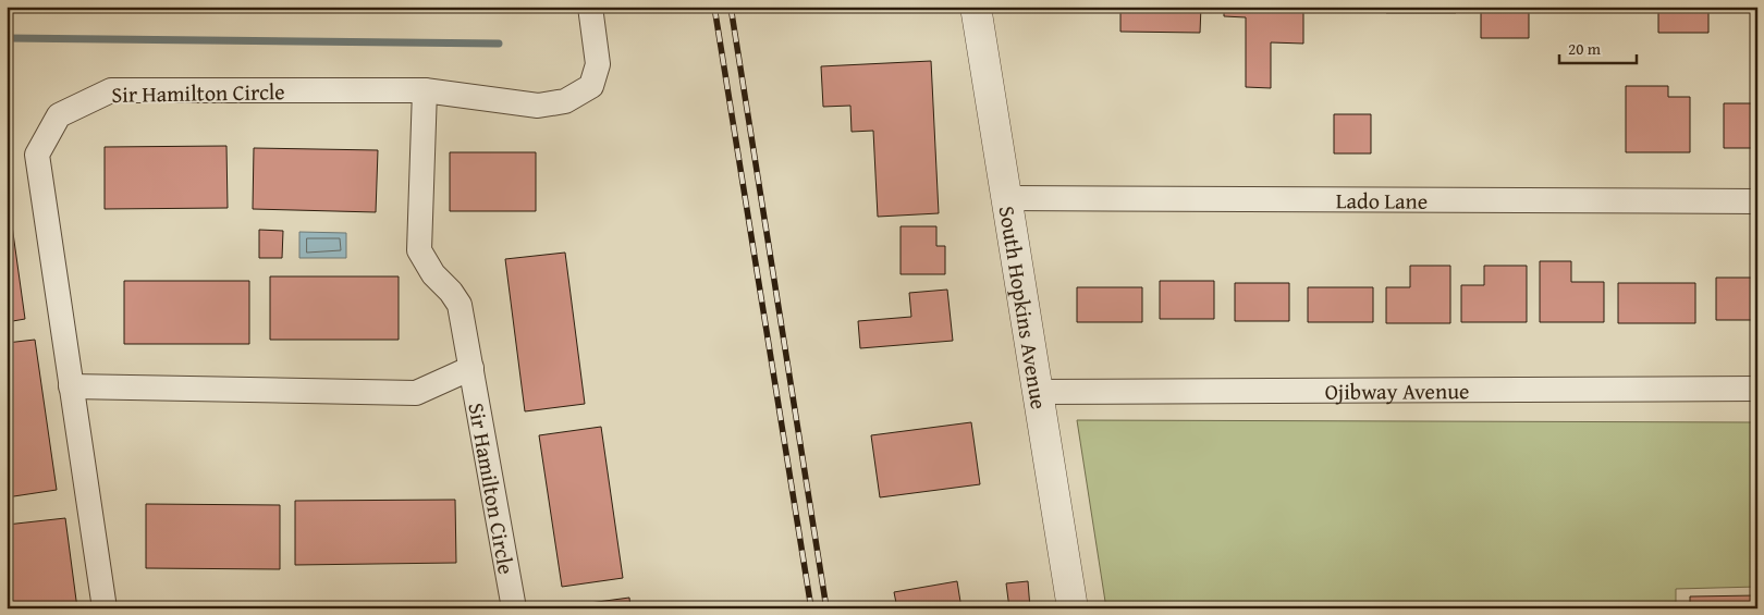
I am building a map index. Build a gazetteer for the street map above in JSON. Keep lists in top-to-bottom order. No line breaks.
{"streets":{"street":["Sir Hamilton Circle","Lado Lane","South Hopkins Avenue","Ojibway Avenue"]},"crossings":[["Lado Lane","South Hopkins Avenue"],["South Hopkins Avenue","Ojibway Avenue"]],"scale_bar":"20 m"}
